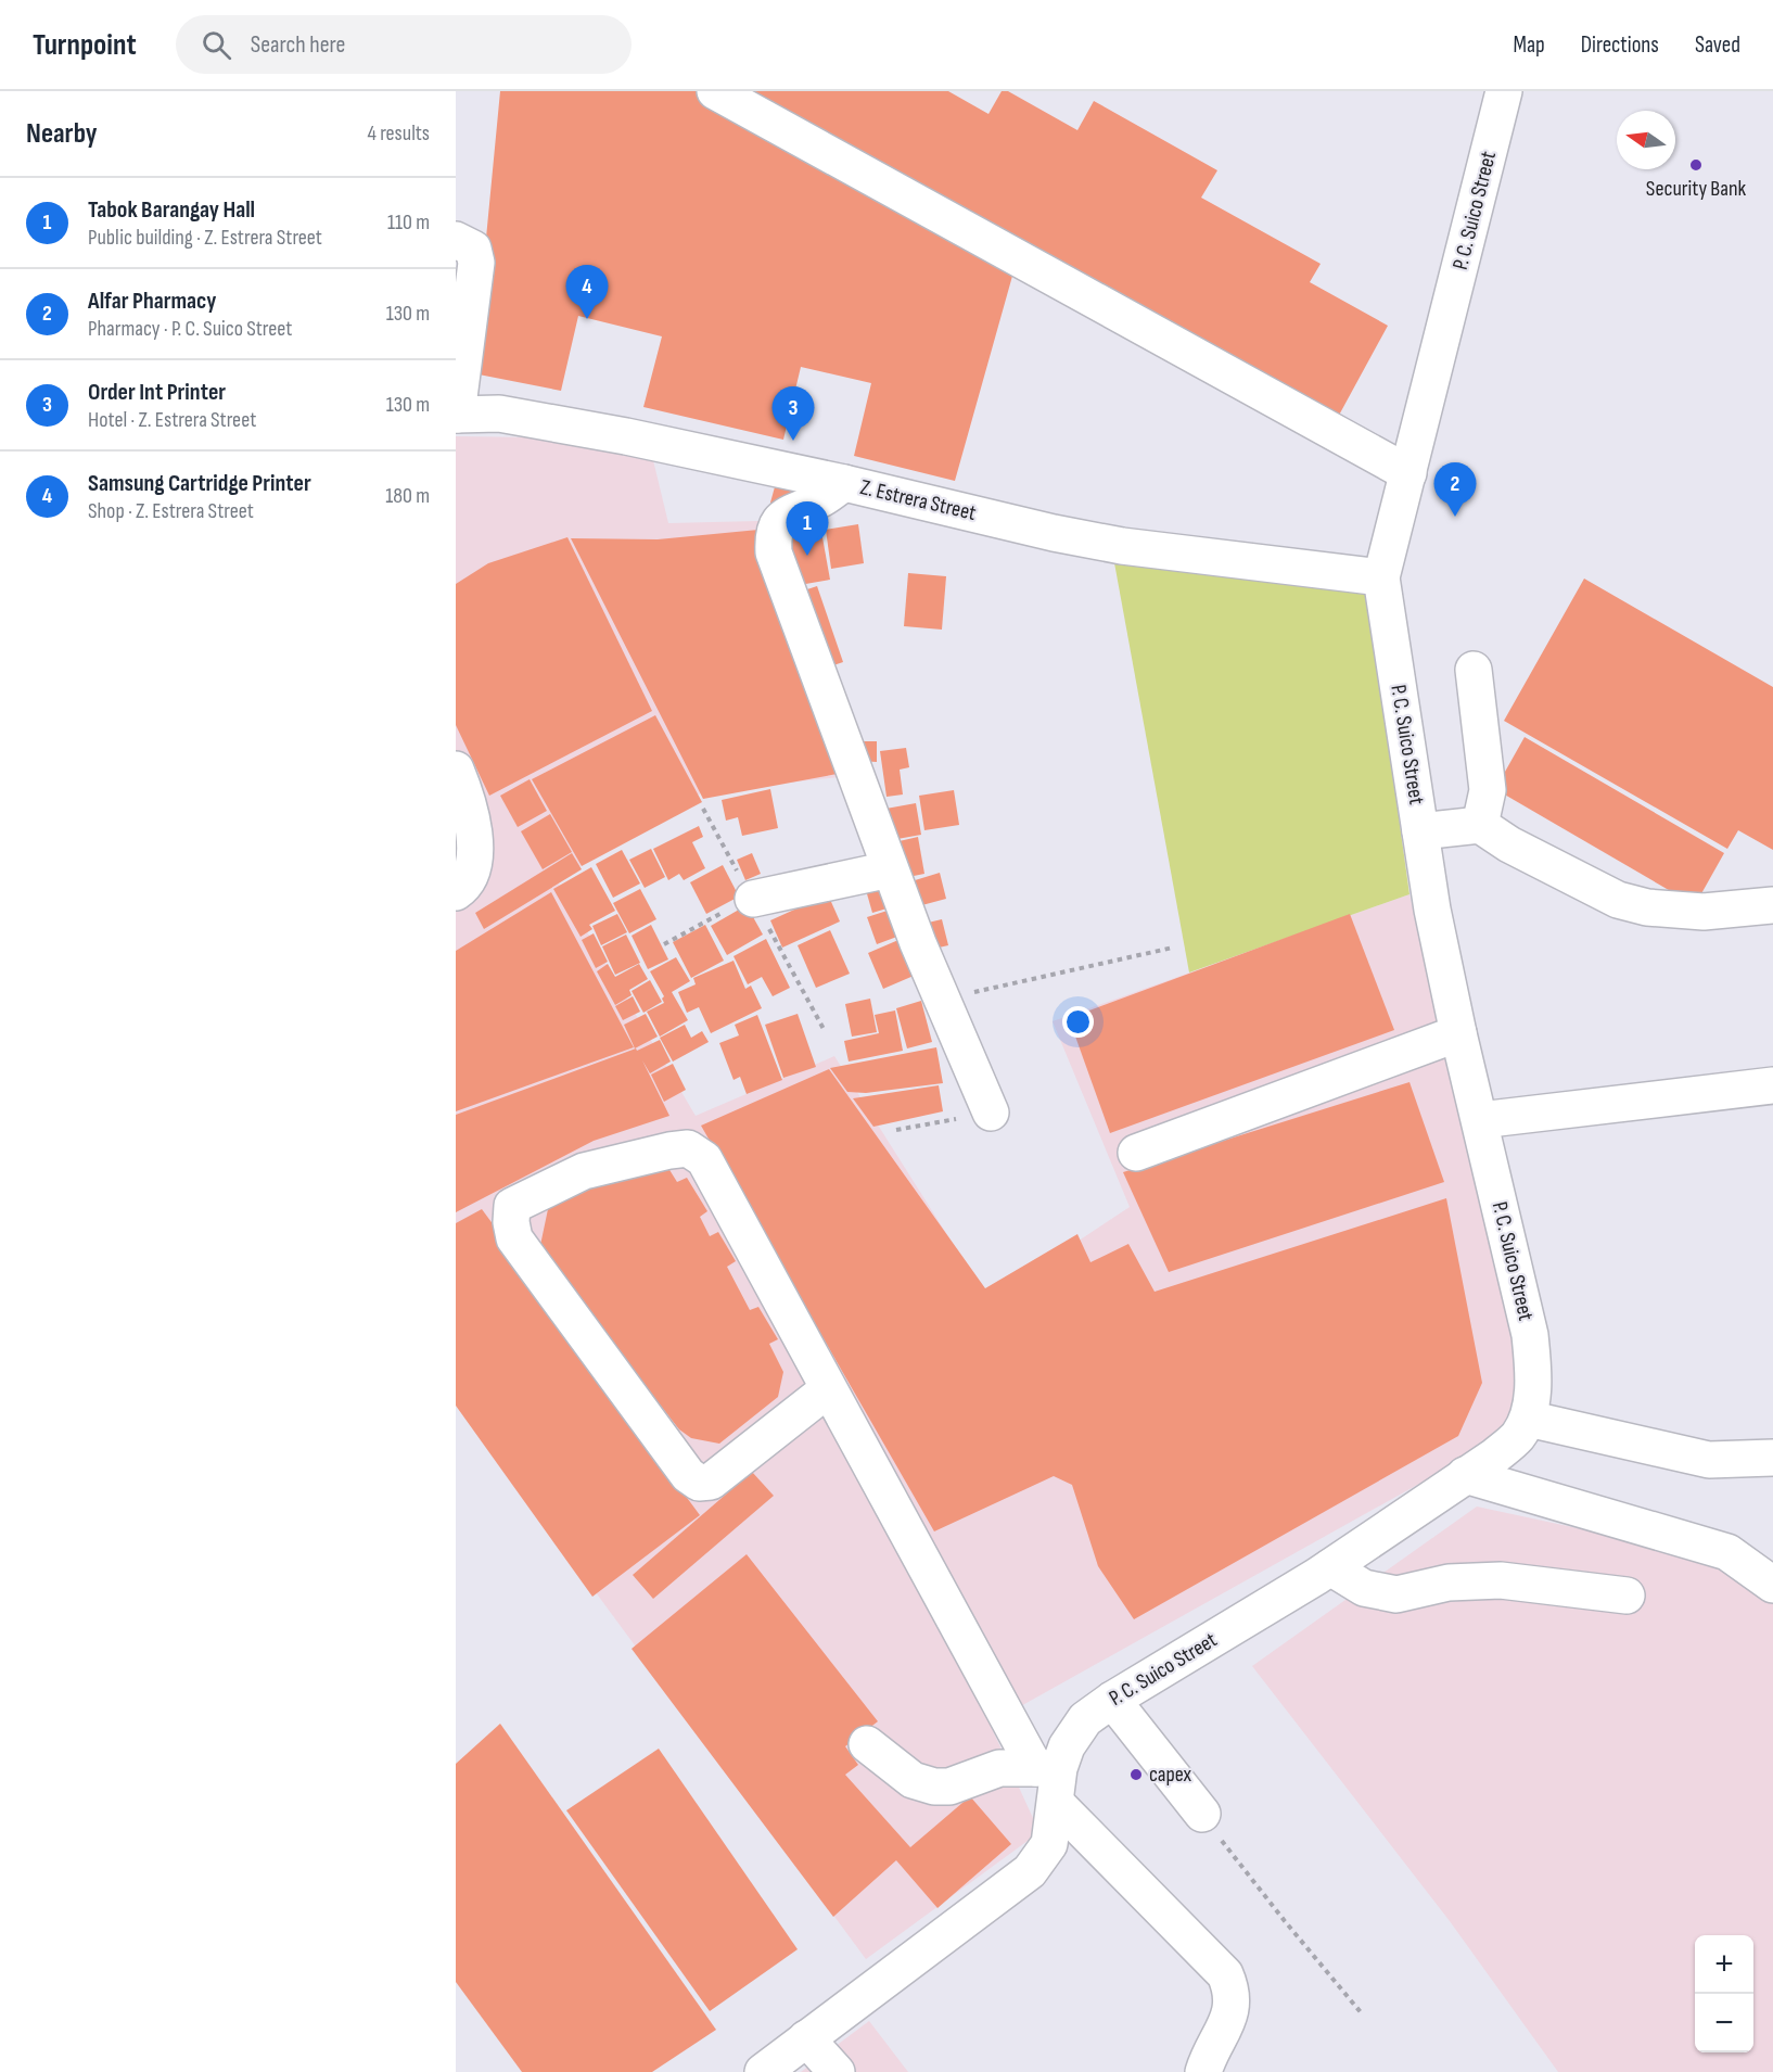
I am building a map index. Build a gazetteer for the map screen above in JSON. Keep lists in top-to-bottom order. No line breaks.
{"streets":{"street":["P. C. Suico Street","Z. Estrera Street"]},"crossings":[["P. C. Suico Street","Z. Estrera Street"]],"places":["Security Bank","capex"],"north":"left","page":{"header":"Turnpoint","search":"Search here","nav":["Map","Directions","Saved"],"heading":["Nearby","4 results"],"list":[{"mark":"1","name":"Tabok Barangay Hall","note":"Public building · Z. Estrera Street","value":"110 m"},{"mark":"2","name":"Alfar Pharmacy","note":"Pharmacy · P. C. Suico Street","value":"130 m"},{"mark":"3","name":"Order Int Printer","note":"Hotel · Z. Estrera Street","value":"130 m"},{"mark":"4","name":"Samsung Cartridge Printer","note":"Shop · Z. Estrera Street","value":"180 m"}],"pins":["4","3","2","1"],"map_buttons":["+","−"]}}
